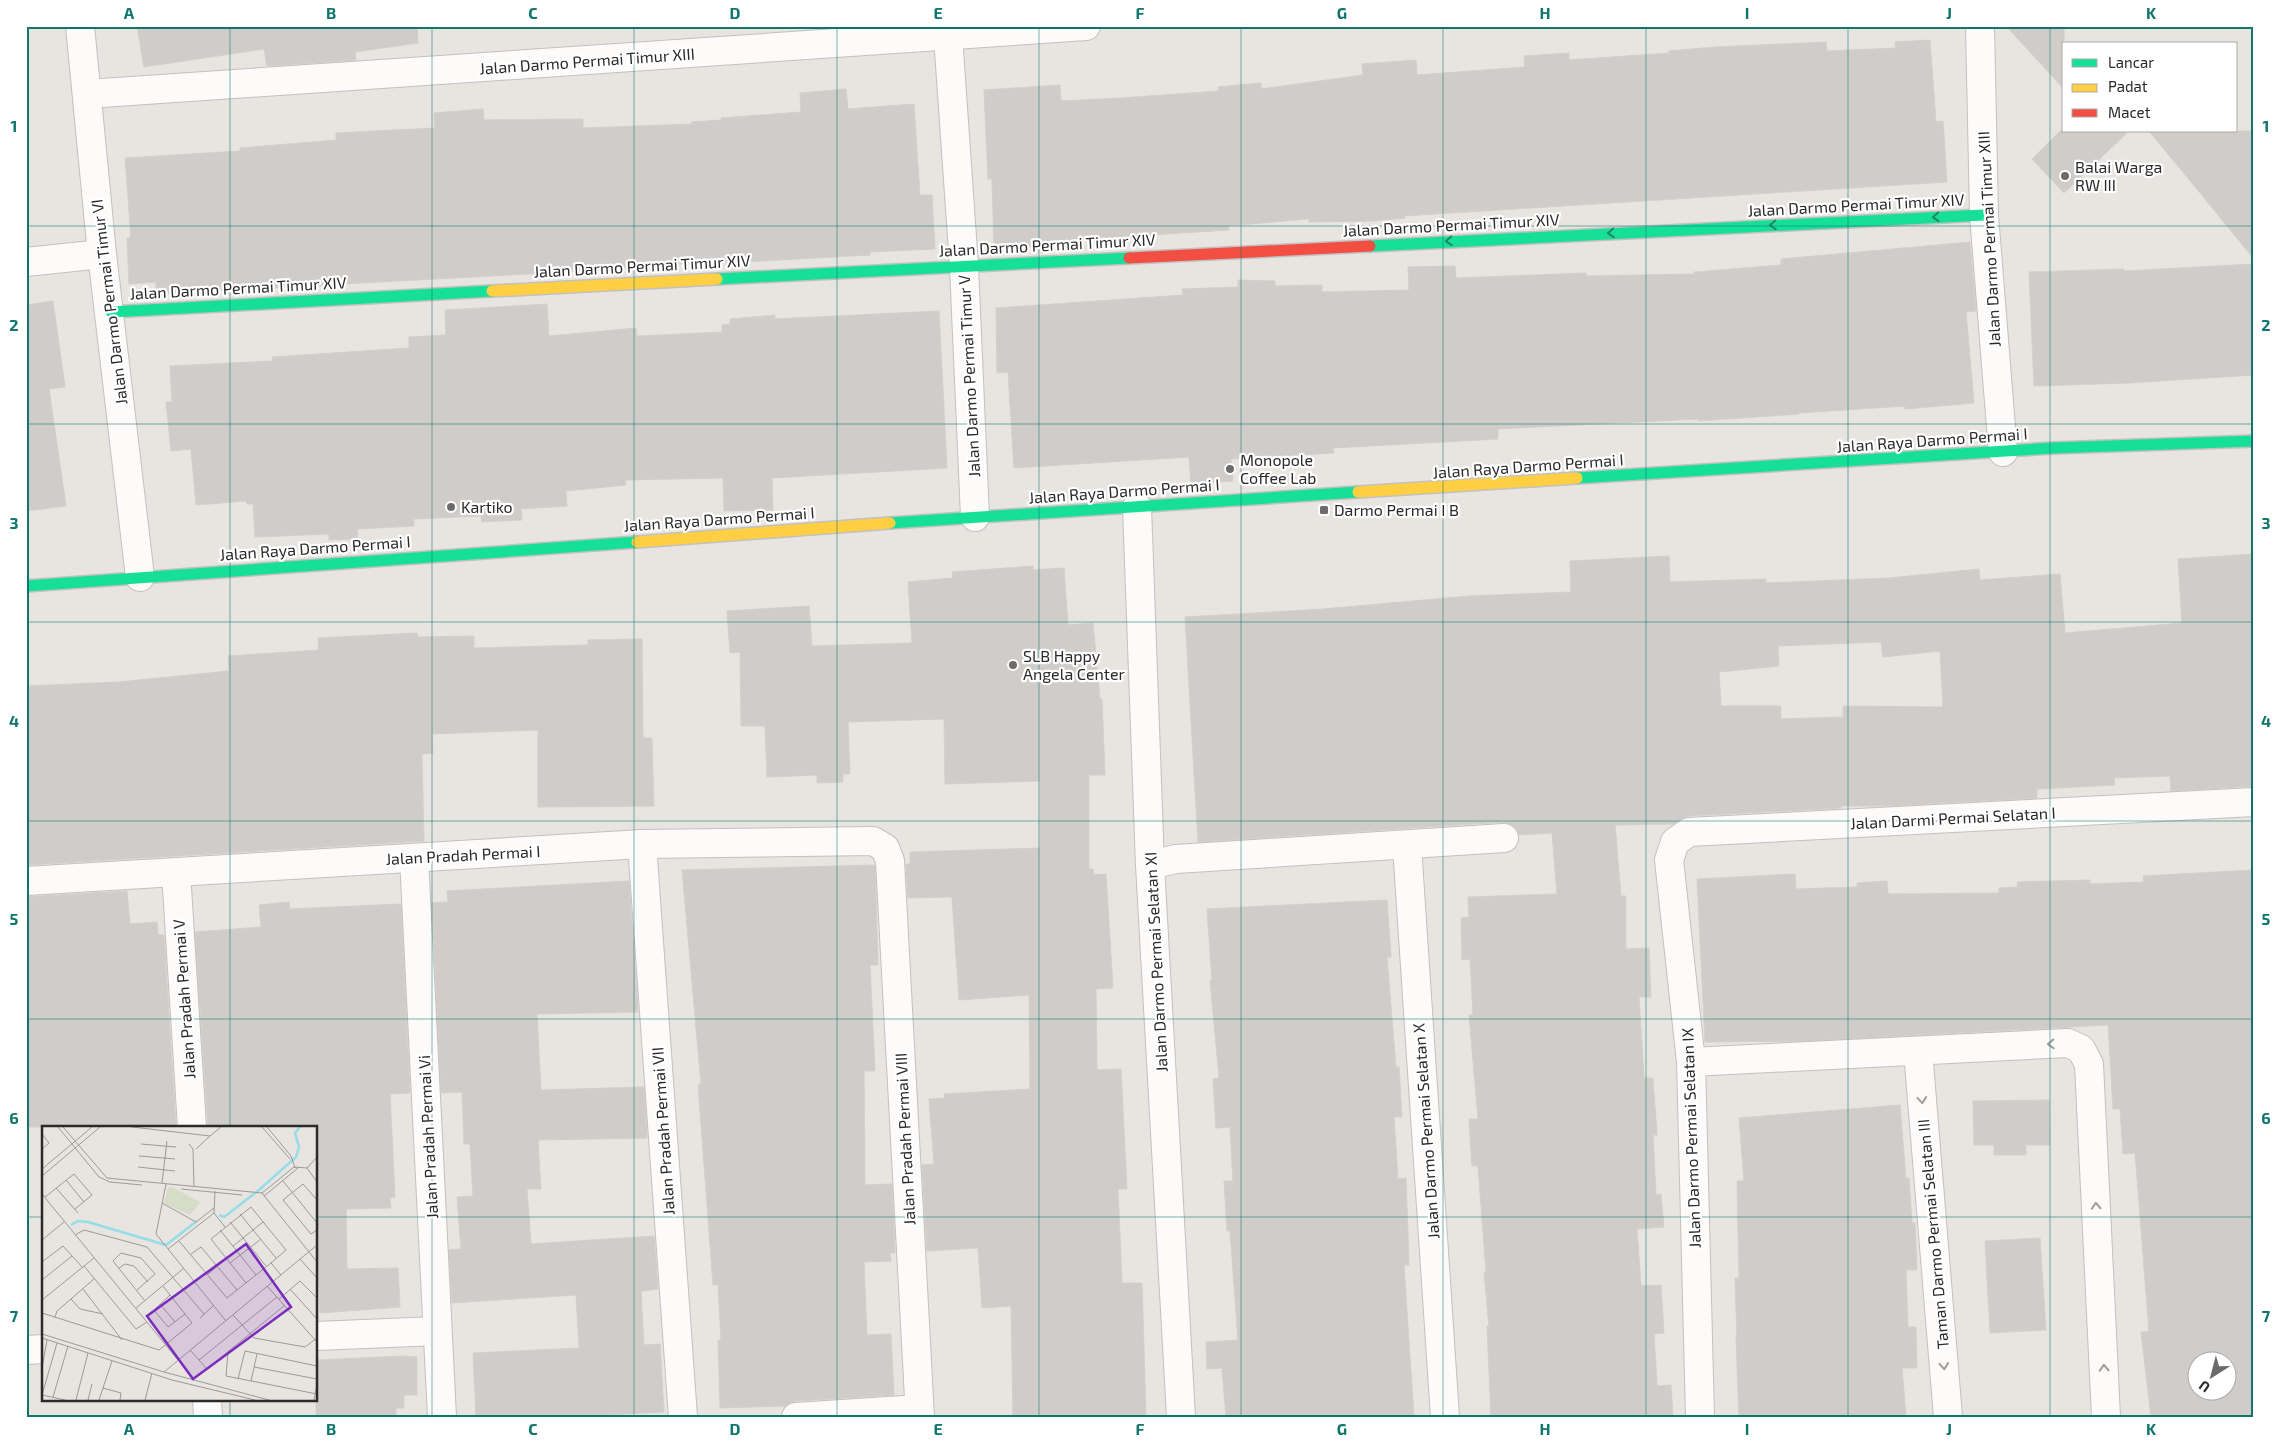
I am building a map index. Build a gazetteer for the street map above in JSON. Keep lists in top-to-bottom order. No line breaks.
{"streets":{"street":["Jalan Darmo Permai Timur XIII","Jalan Darmo Permai Timur XIV","Jalan Darmo Permai Timur VI","Jalan Darmo Permai Timur V","Jalan Raya Darmo Permai I","Jalan Darmi Permai Selatan I","Jalan Pradah Permai I","Jalan Darmo Permai Selatan XI","Jalan Pradah Permai V","Jalan Pradah Permai VII","Jalan Darmo Permai Selatan X","Jalan Pradah Permai Vi","Jalan Darmo Permai Selatan IX","Jalan Pradah Permai VIII","Taman Darmo Permai Selatan III"]},"crossings":[["Jalan Darmo Permai Timur XIII","Jalan Darmo Permai Timur XIV"],["Jalan Darmo Permai Timur XIII","Jalan Darmo Permai Timur VI"],["Jalan Darmo Permai Timur XIII","Jalan Darmo Permai Timur V"],["Jalan Darmo Permai Timur XIII","Jalan Raya Darmo Permai I"],["Jalan Darmo Permai Timur XIV","Jalan Darmo Permai Timur VI"],["Jalan Darmo Permai Timur XIV","Jalan Darmo Permai Timur V"],["Jalan Darmo Permai Timur VI","Jalan Raya Darmo Permai I"],["Jalan Darmo Permai Timur V","Jalan Raya Darmo Permai I"],["Jalan Raya Darmo Permai I","Jalan Darmo Permai Selatan XI"],["Jalan Darmi Permai Selatan I","Jalan Darmo Permai Selatan IX"],["Jalan Pradah Permai I","Jalan Pradah Permai V"],["Jalan Pradah Permai I","Jalan Pradah Permai VII"],["Jalan Pradah Permai I","Jalan Pradah Permai Vi"],["Jalan Pradah Permai I","Jalan Pradah Permai VIII"]],"one_way":["Jalan Darmo Permai Timur XIV","Taman Darmo Permai Selatan III"],"places":{"other":["Balai Warga RW III","Monopole Coffee Lab","Kartiko","SLB Happy Angela Center"],"transit":["Darmo Permai I B"]},"legend":["Lancar","Padat","Macet"],"north":"bottom left","grid":{"columns":["A","B","C","D","E","F","G","H","I","J","K"],"rows":["1","2","3","4","5","6","7"]}}
